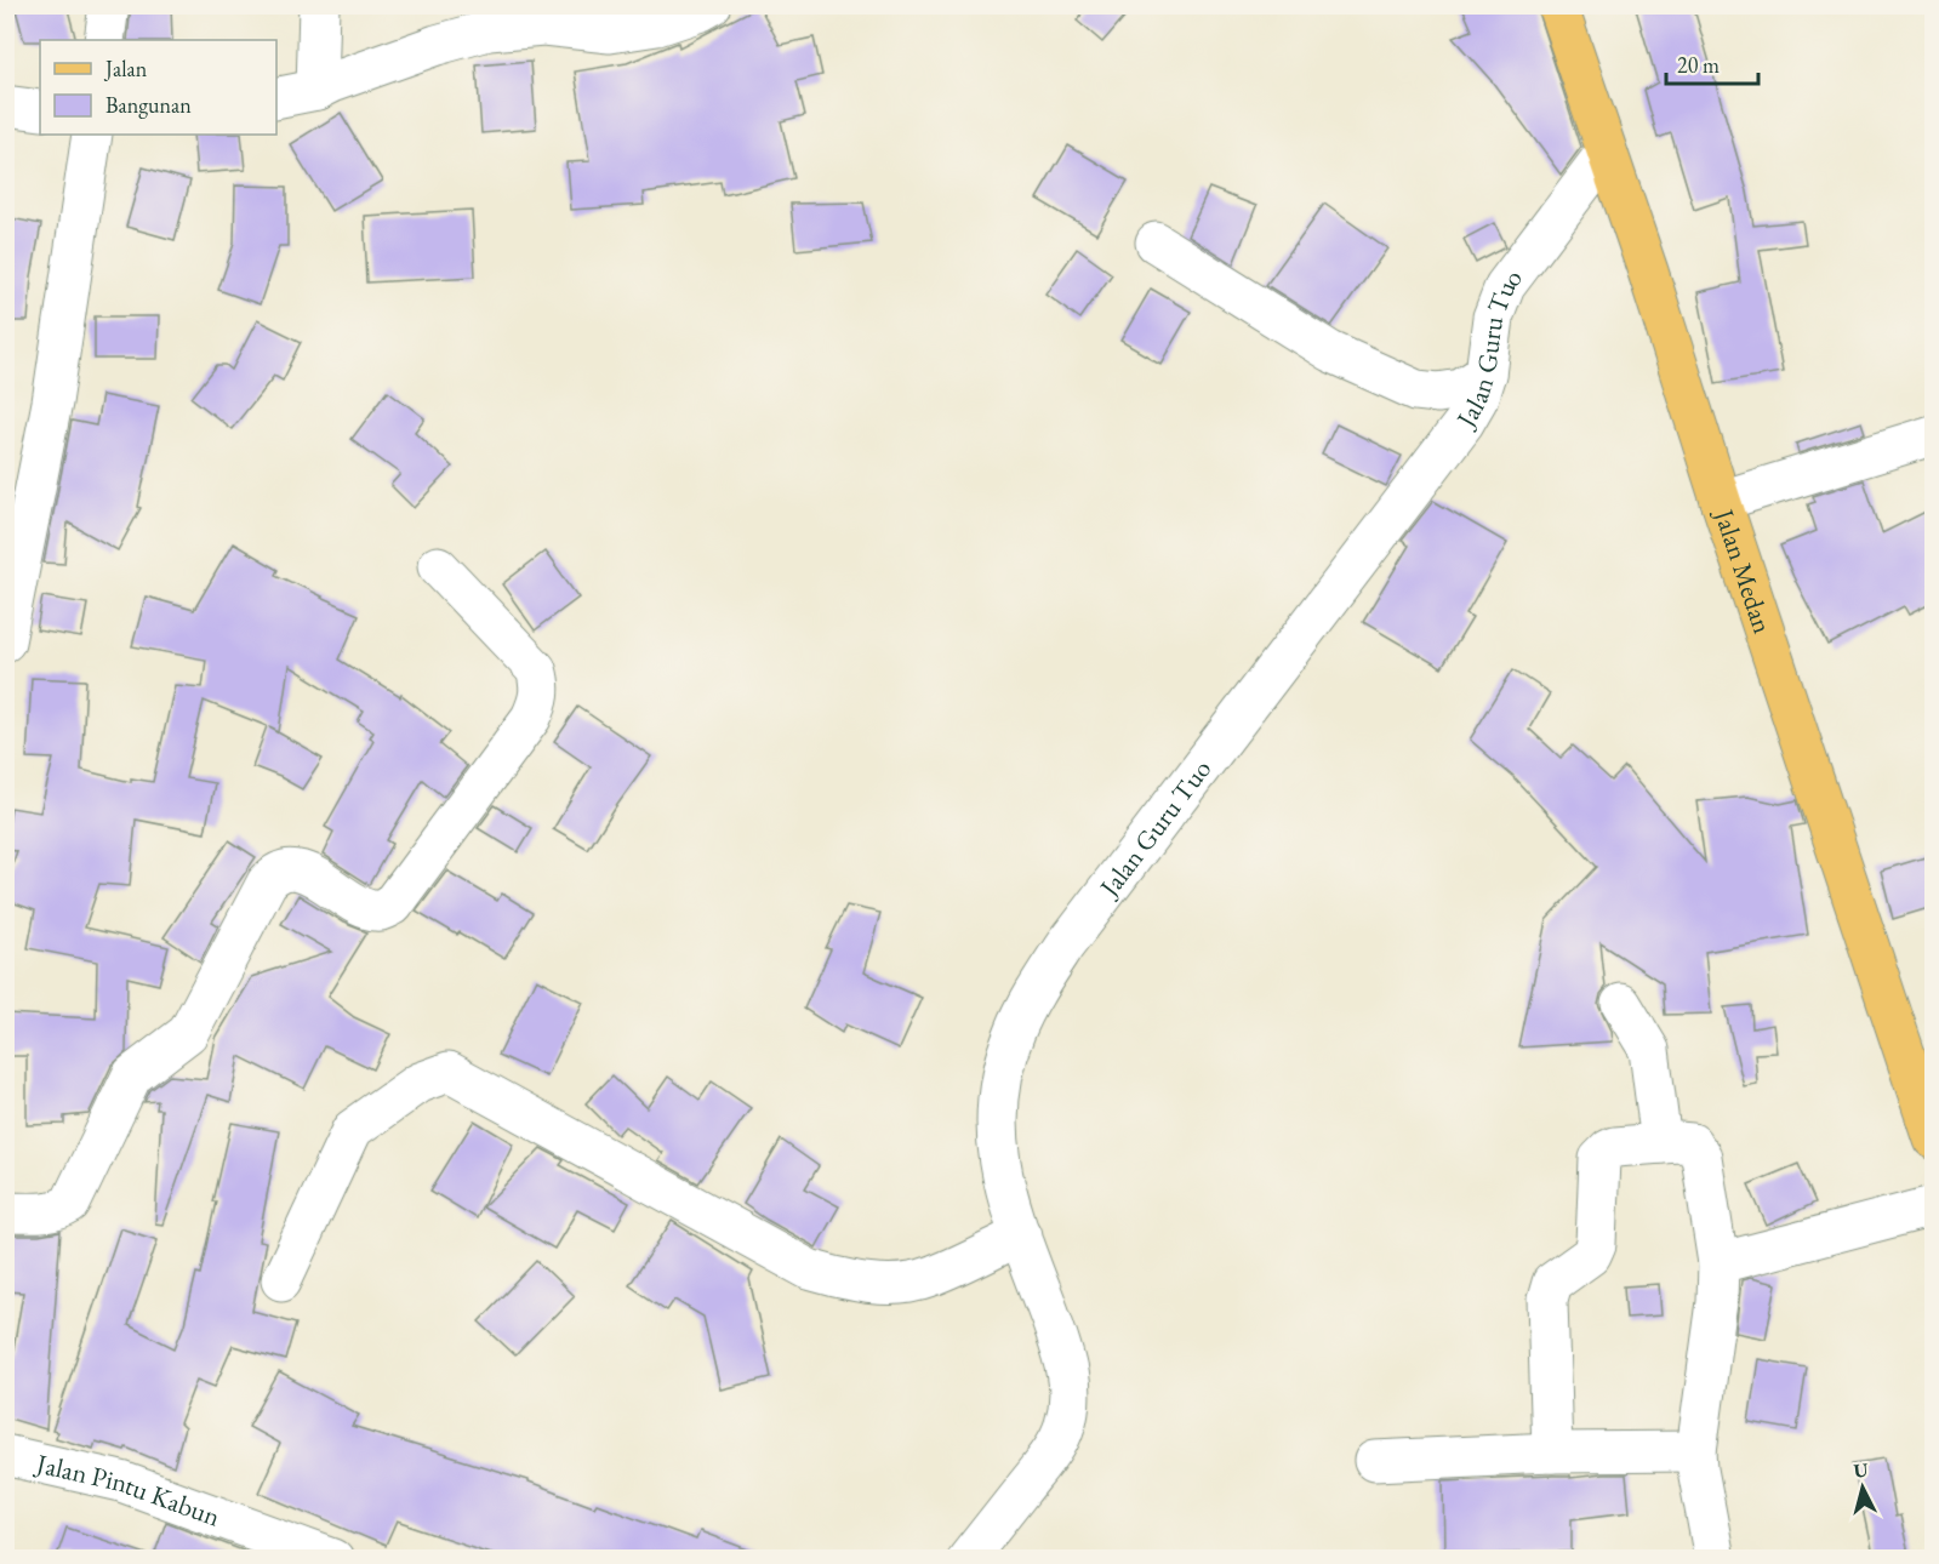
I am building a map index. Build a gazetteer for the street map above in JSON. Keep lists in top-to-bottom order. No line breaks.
{"streets":{"main road":["Jalan Medan"],"street":["Jalan Guru Tuo","Jalan Pintu Kabun"]},"crossings":[["Jalan Guru Tuo","Jalan Medan"]],"legend":["Jalan","Bangunan"],"scale_bar":"20 m","north":"top"}
